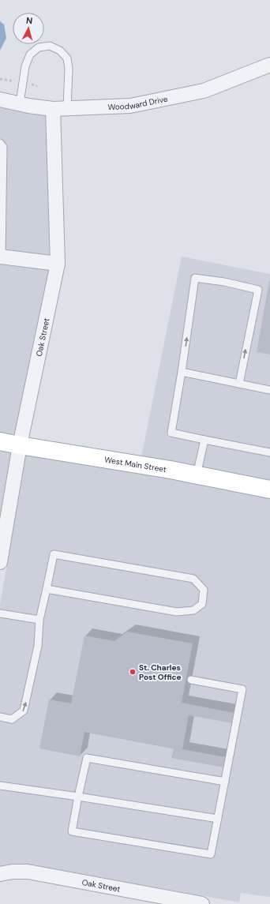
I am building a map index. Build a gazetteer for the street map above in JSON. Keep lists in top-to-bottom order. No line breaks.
{"streets":{"main road":["West Main Street"],"street":["Woodward Drive","Oak Street"]},"crossings":[["Woodward Drive","Oak Street"],["Oak Street","West Main Street"]],"places":["St. Charles Post Office"],"north":"top"}
